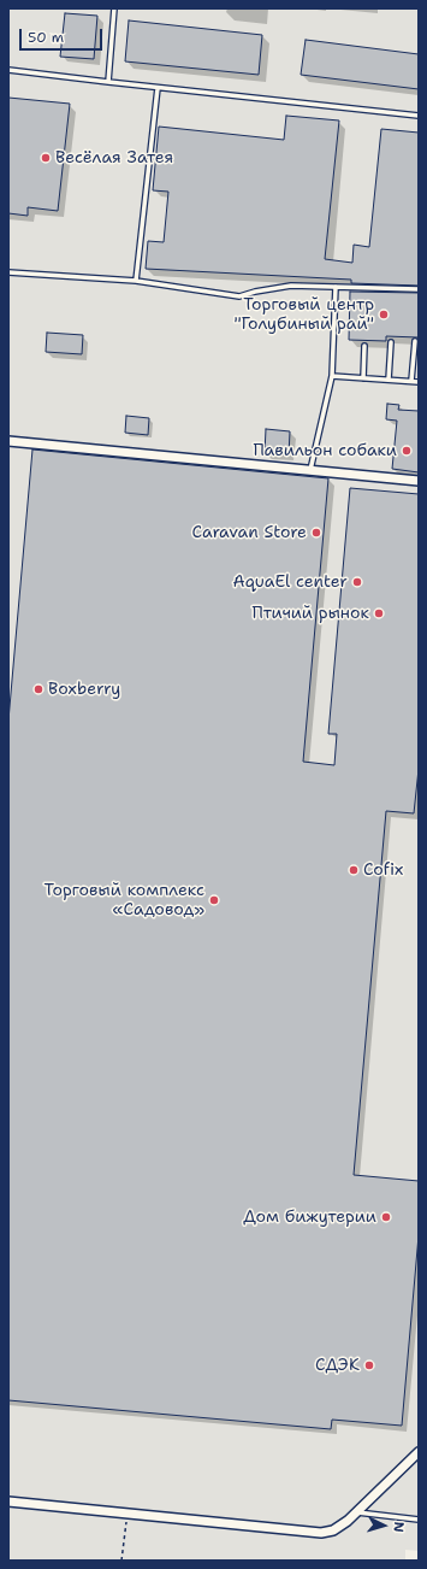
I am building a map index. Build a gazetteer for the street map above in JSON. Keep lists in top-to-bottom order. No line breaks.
{"places":["Весёлая Затея","Торговый центр \"Голубиный рай\"","Павильон собаки","Caravan Store","AquaEl center","Птичий рынок","Boxberry","Cofix","Торговый комплекс «Садовод»","Дом бижутерии","СДЭК"],"scale_bar":"50 m","north":"right"}
